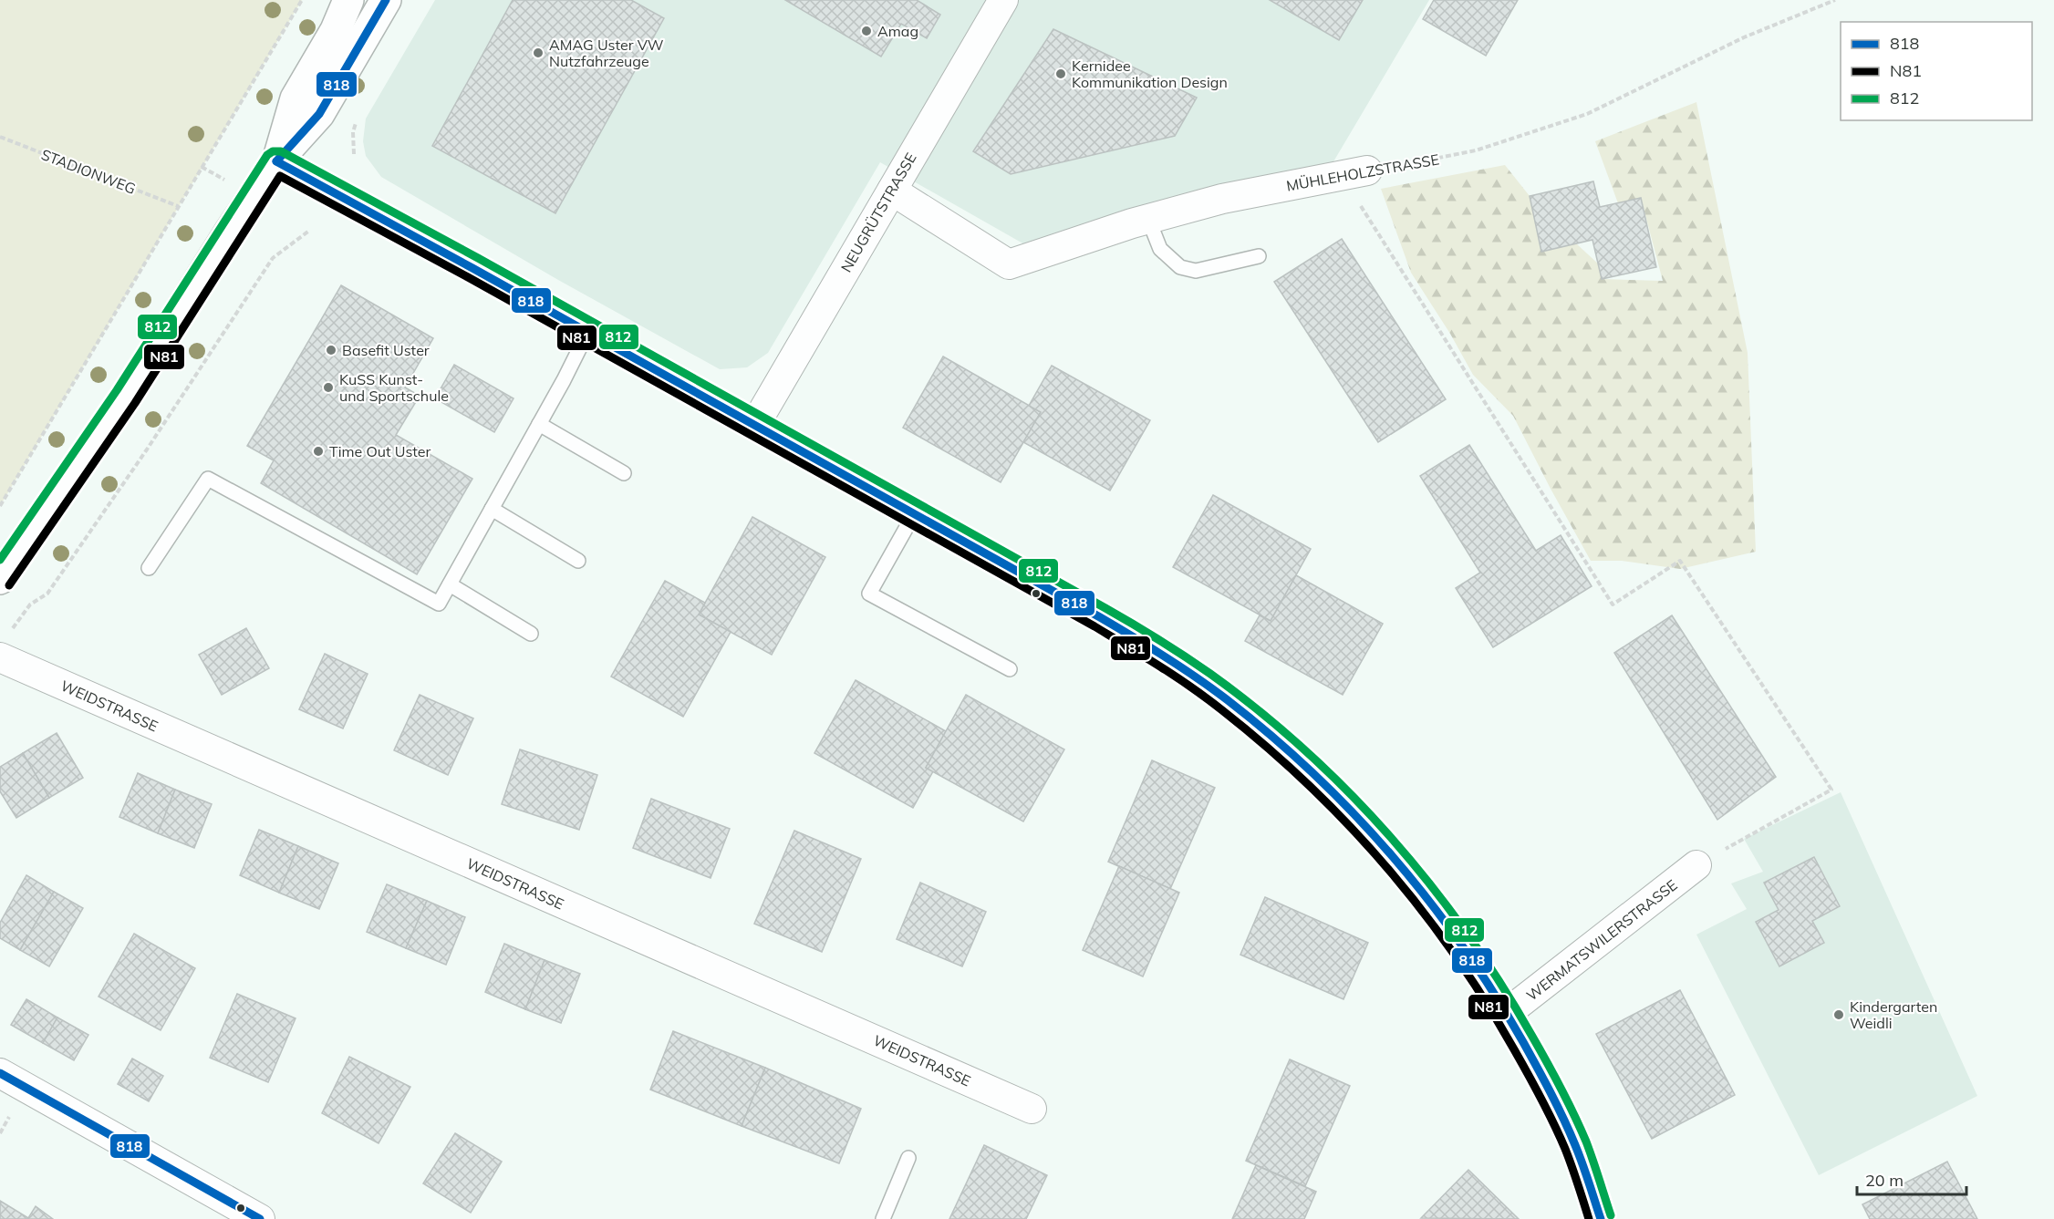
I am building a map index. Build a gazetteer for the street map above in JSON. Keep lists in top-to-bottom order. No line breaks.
{"streets":{"street":["MÜHLEHOLZSTRASSE","NEUGRÜTSTRASSE","WEIDSTRASSE","WERMATSWILERSTRASSE"],"path":["STADIONWEG"]},"crossings":[["MÜHLEHOLZSTRASSE","NEUGRÜTSTRASSE"]],"places":["Amag","AMAG Uster VW Nutzfahrzeuge","Kernidee Kommunikation Design","Basefit Uster","KuSS Kunst- und Sportschule","Time Out Uster","Kindergarten Weidli"],"lines":["transit line 818","transit line 812","transit line N81"],"legend":["818","N81","812"],"scale_bar":"20 m"}
